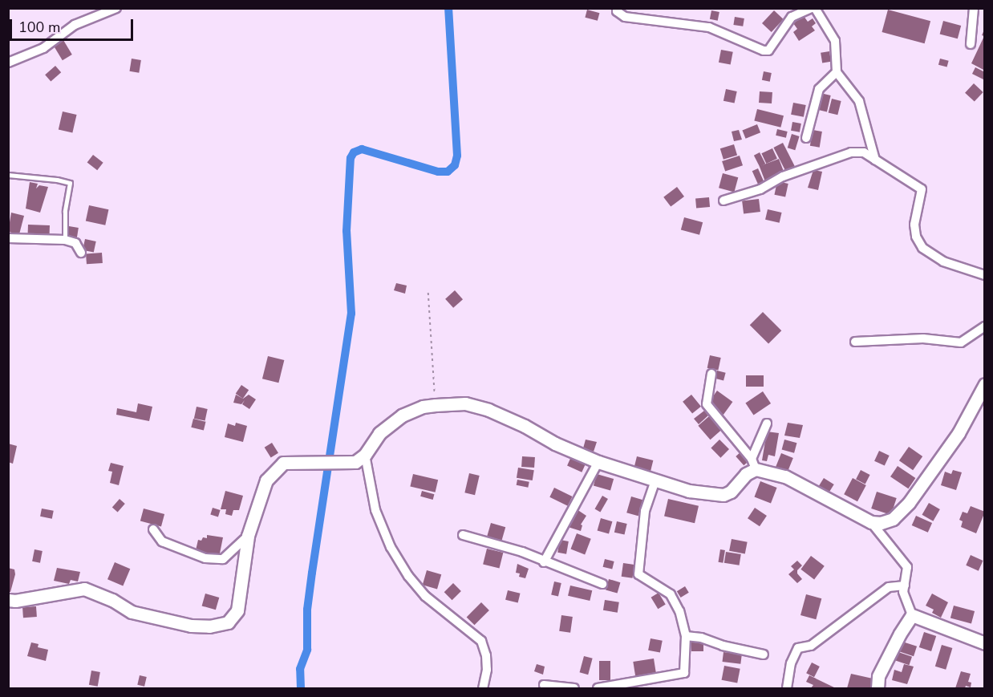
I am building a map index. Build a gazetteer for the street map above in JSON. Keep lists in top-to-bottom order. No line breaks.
{"scale_bar":"100 m"}
